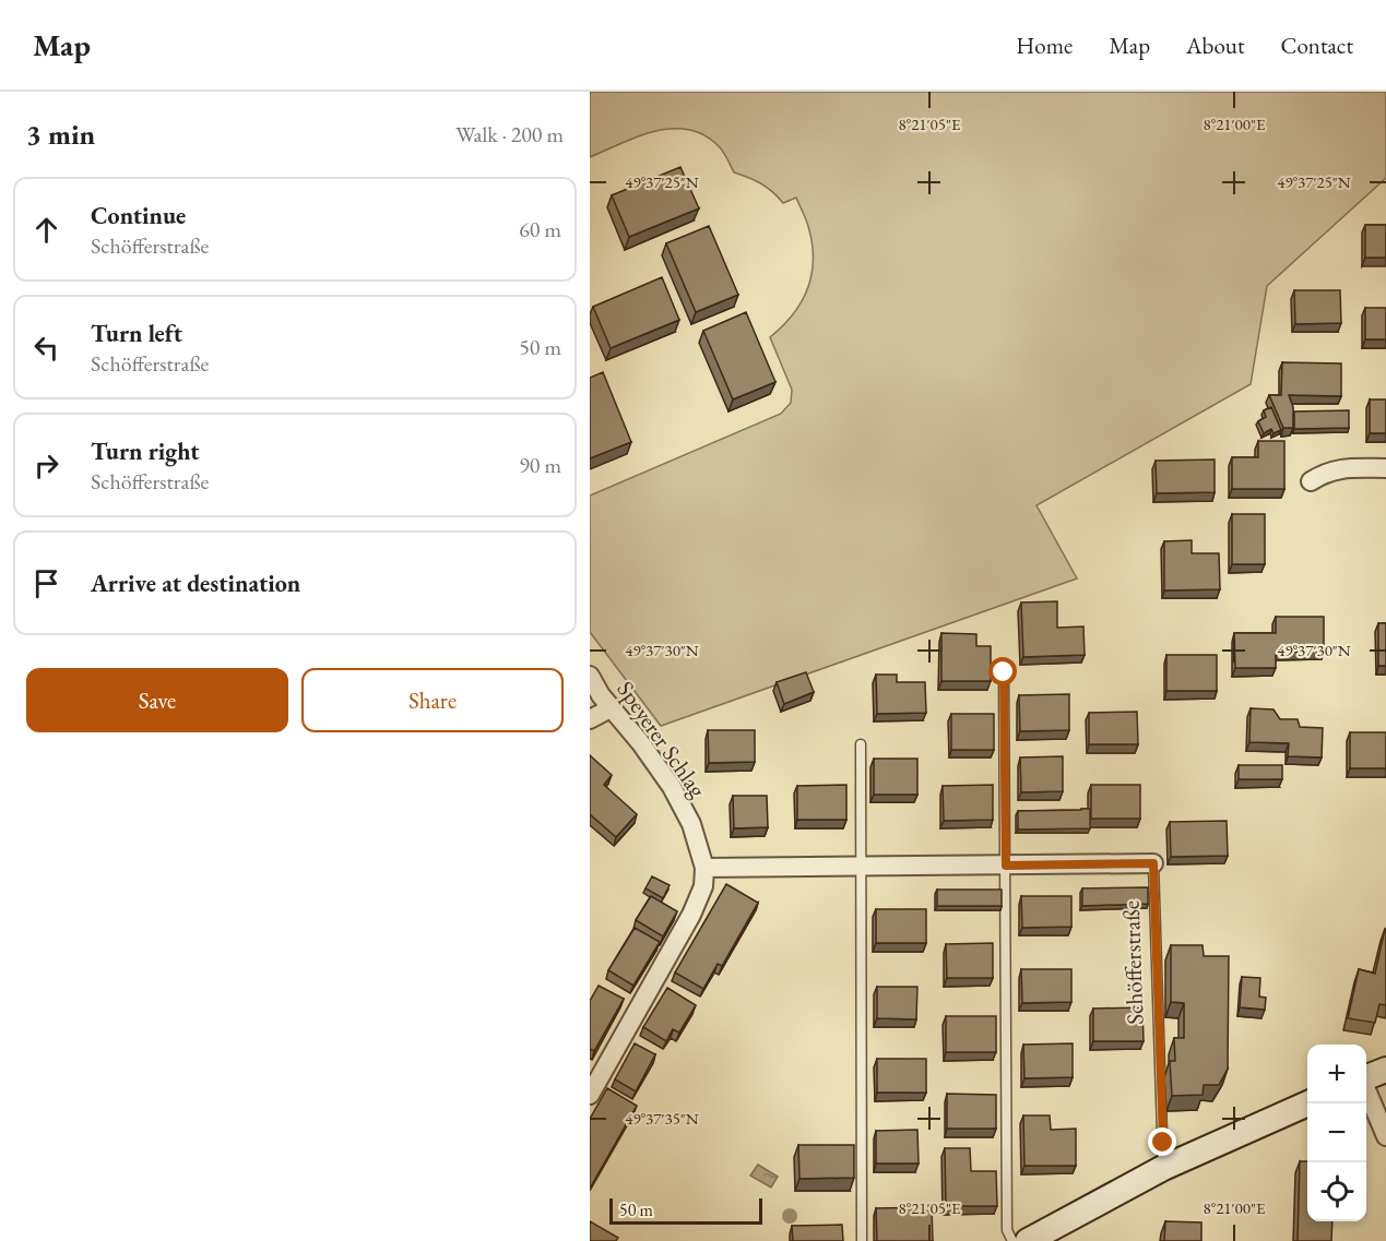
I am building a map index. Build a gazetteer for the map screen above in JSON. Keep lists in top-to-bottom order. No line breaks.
{"streets":{"street":["Speyerer Schlag","Schöfferstraße"]},"crossings":[["Speyerer Schlag","Schöfferstraße"]],"scale_bar":"50 m","page":{"header":"Map","nav":["Home","Map","About","Contact"],"heading":["3 min","Walk · 200 m"],"list":[["Continue","Schöfferstraße","60 m"],["Turn left","Schöfferstraße","50 m"],["Turn right","Schöfferstraße","90 m"],"Arrive at destination"],"buttons":["Save","Share"],"map_buttons":["+","−"],"scale":"50 m"},"coordinates":["8°21'05\"E","8°21'00\"E","49°37'25\"N","49°37'30\"N","49°37'35\"N"]}
